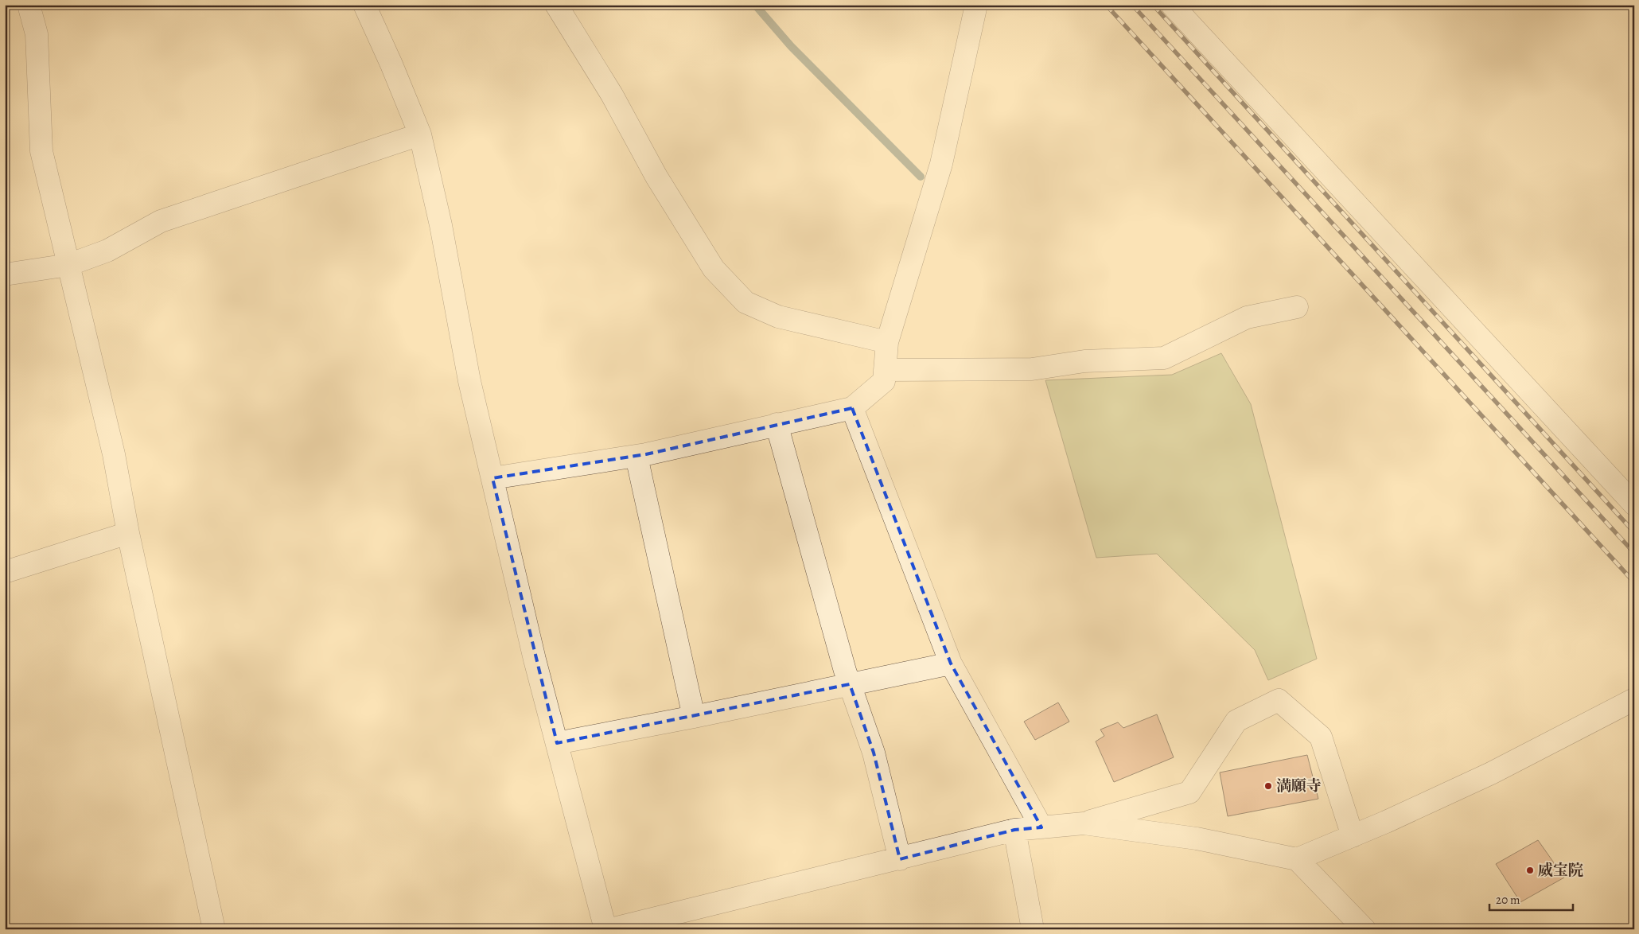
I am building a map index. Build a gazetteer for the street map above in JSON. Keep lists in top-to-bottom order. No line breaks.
{"places":["満願寺","威宝院"],"scale_bar":"20 m"}
